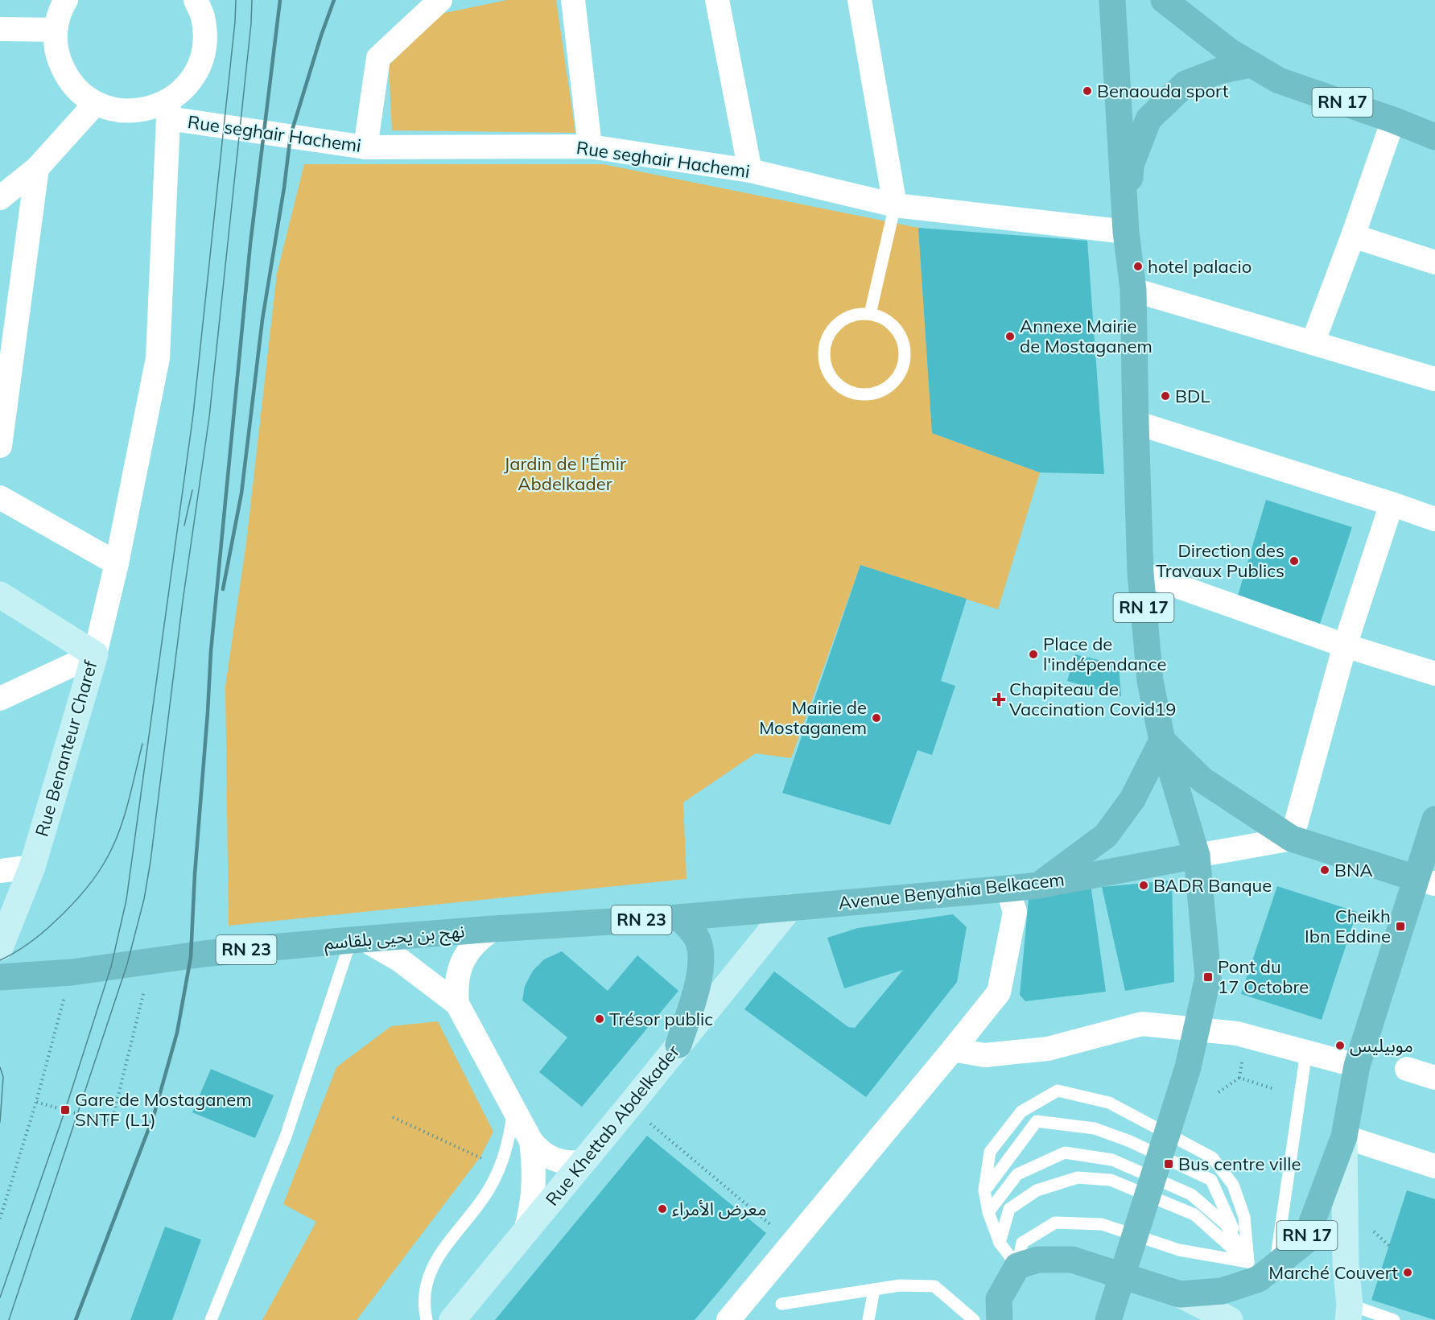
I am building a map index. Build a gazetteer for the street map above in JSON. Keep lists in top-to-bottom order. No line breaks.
{"streets":{"main road":["RN 17","Rue Benanteur Charef","Avenue Benyahia Belkacem","RN 23","نهج بن يحيى بلقاسم","Rue Khettab Abdelkader"],"street":["Rue seghair Hachemi"]},"crossings":[["RN 17","Rue seghair Hachemi"],["RN 17","Avenue Benyahia Belkacem"],["Avenue Benyahia Belkacem","نهج بن يحيى بلقاسم"],["Avenue Benyahia Belkacem","Rue Khettab Abdelkader"],["نهج بن يحيى بلقاسم","Rue Khettab Abdelkader"]],"parks":["Jardin de l'Émir Abdelkader"],"places":{"other":["Benaouda sport","hotel palacio","Annexe Mairie de Mostaganem","BDL","Direction des Travaux Publics","Place de l'indépendance","Mairie de Mostaganem","BNA","BADR Banque","Trésor public","موبيليس","معرض الأمراء","Marché Couvert"],"health":["Chapiteau de Vaccination Covid19"],"transit":["Cheikh Ibn Eddine","Pont du 17 Octobre","Gare de Mostaganem SNTF (L1)","Bus centre ville"]}}
